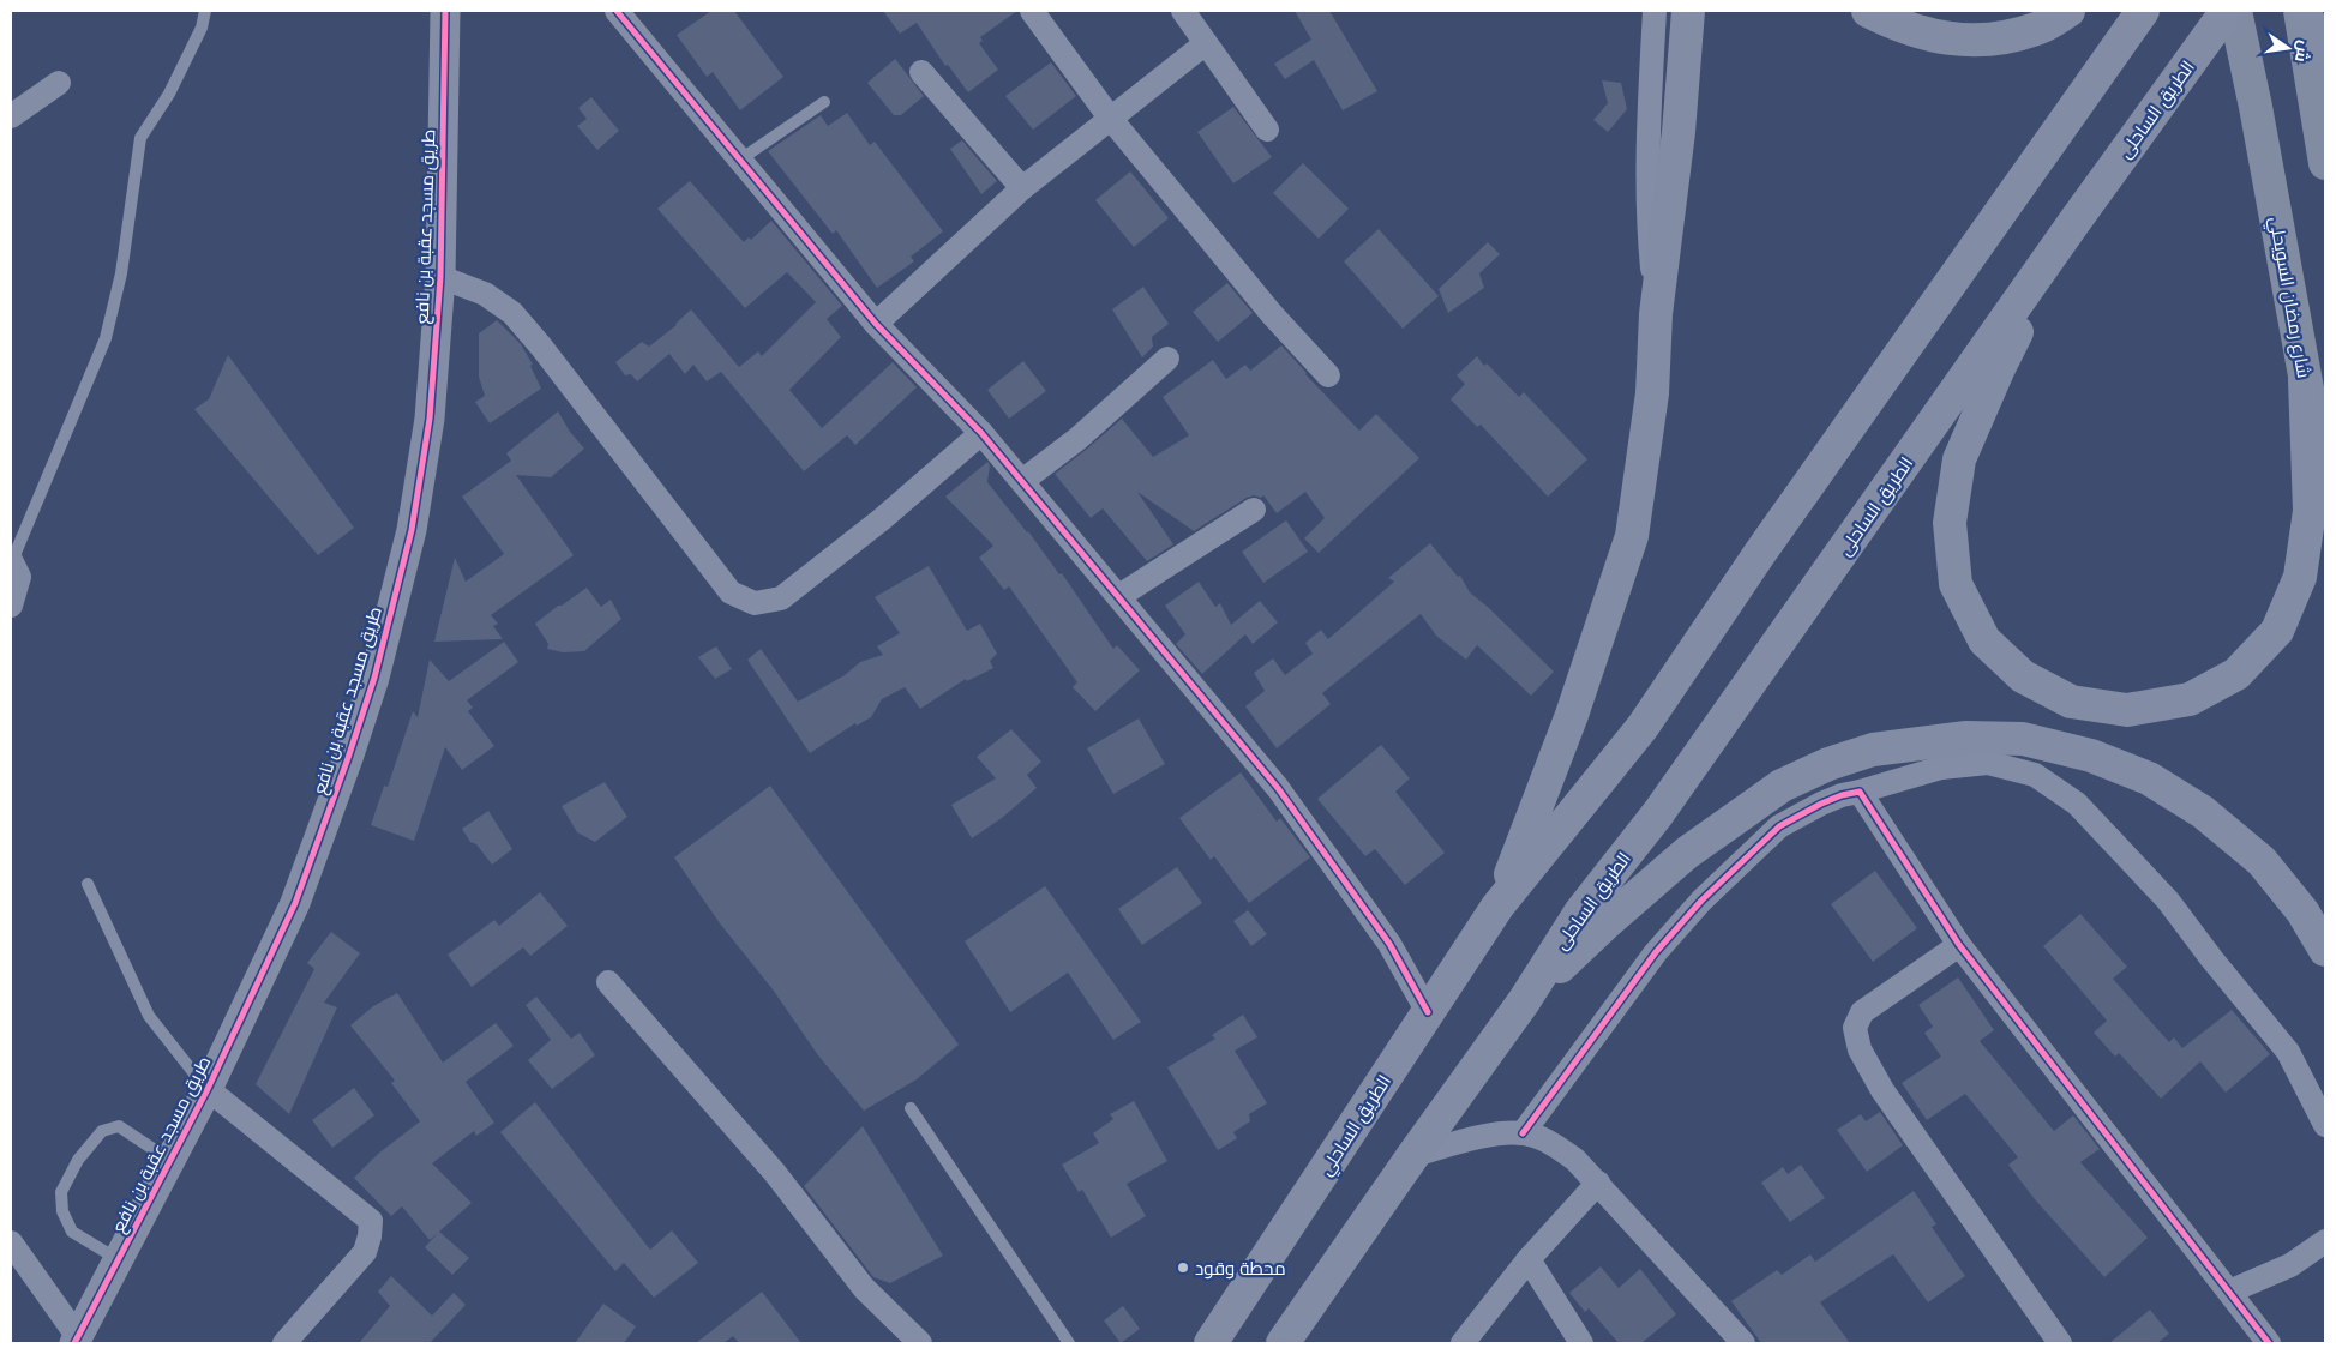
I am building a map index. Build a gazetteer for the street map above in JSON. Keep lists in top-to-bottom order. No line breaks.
{"streets":{"highway":["الطريق الساحلى","الطريق الساحلي"],"main road":["شارع رمضان السويحلي"],"street":["طريق مسجد عقبة بن نافع"]},"places":["محطة وقود"],"north":"right"}
